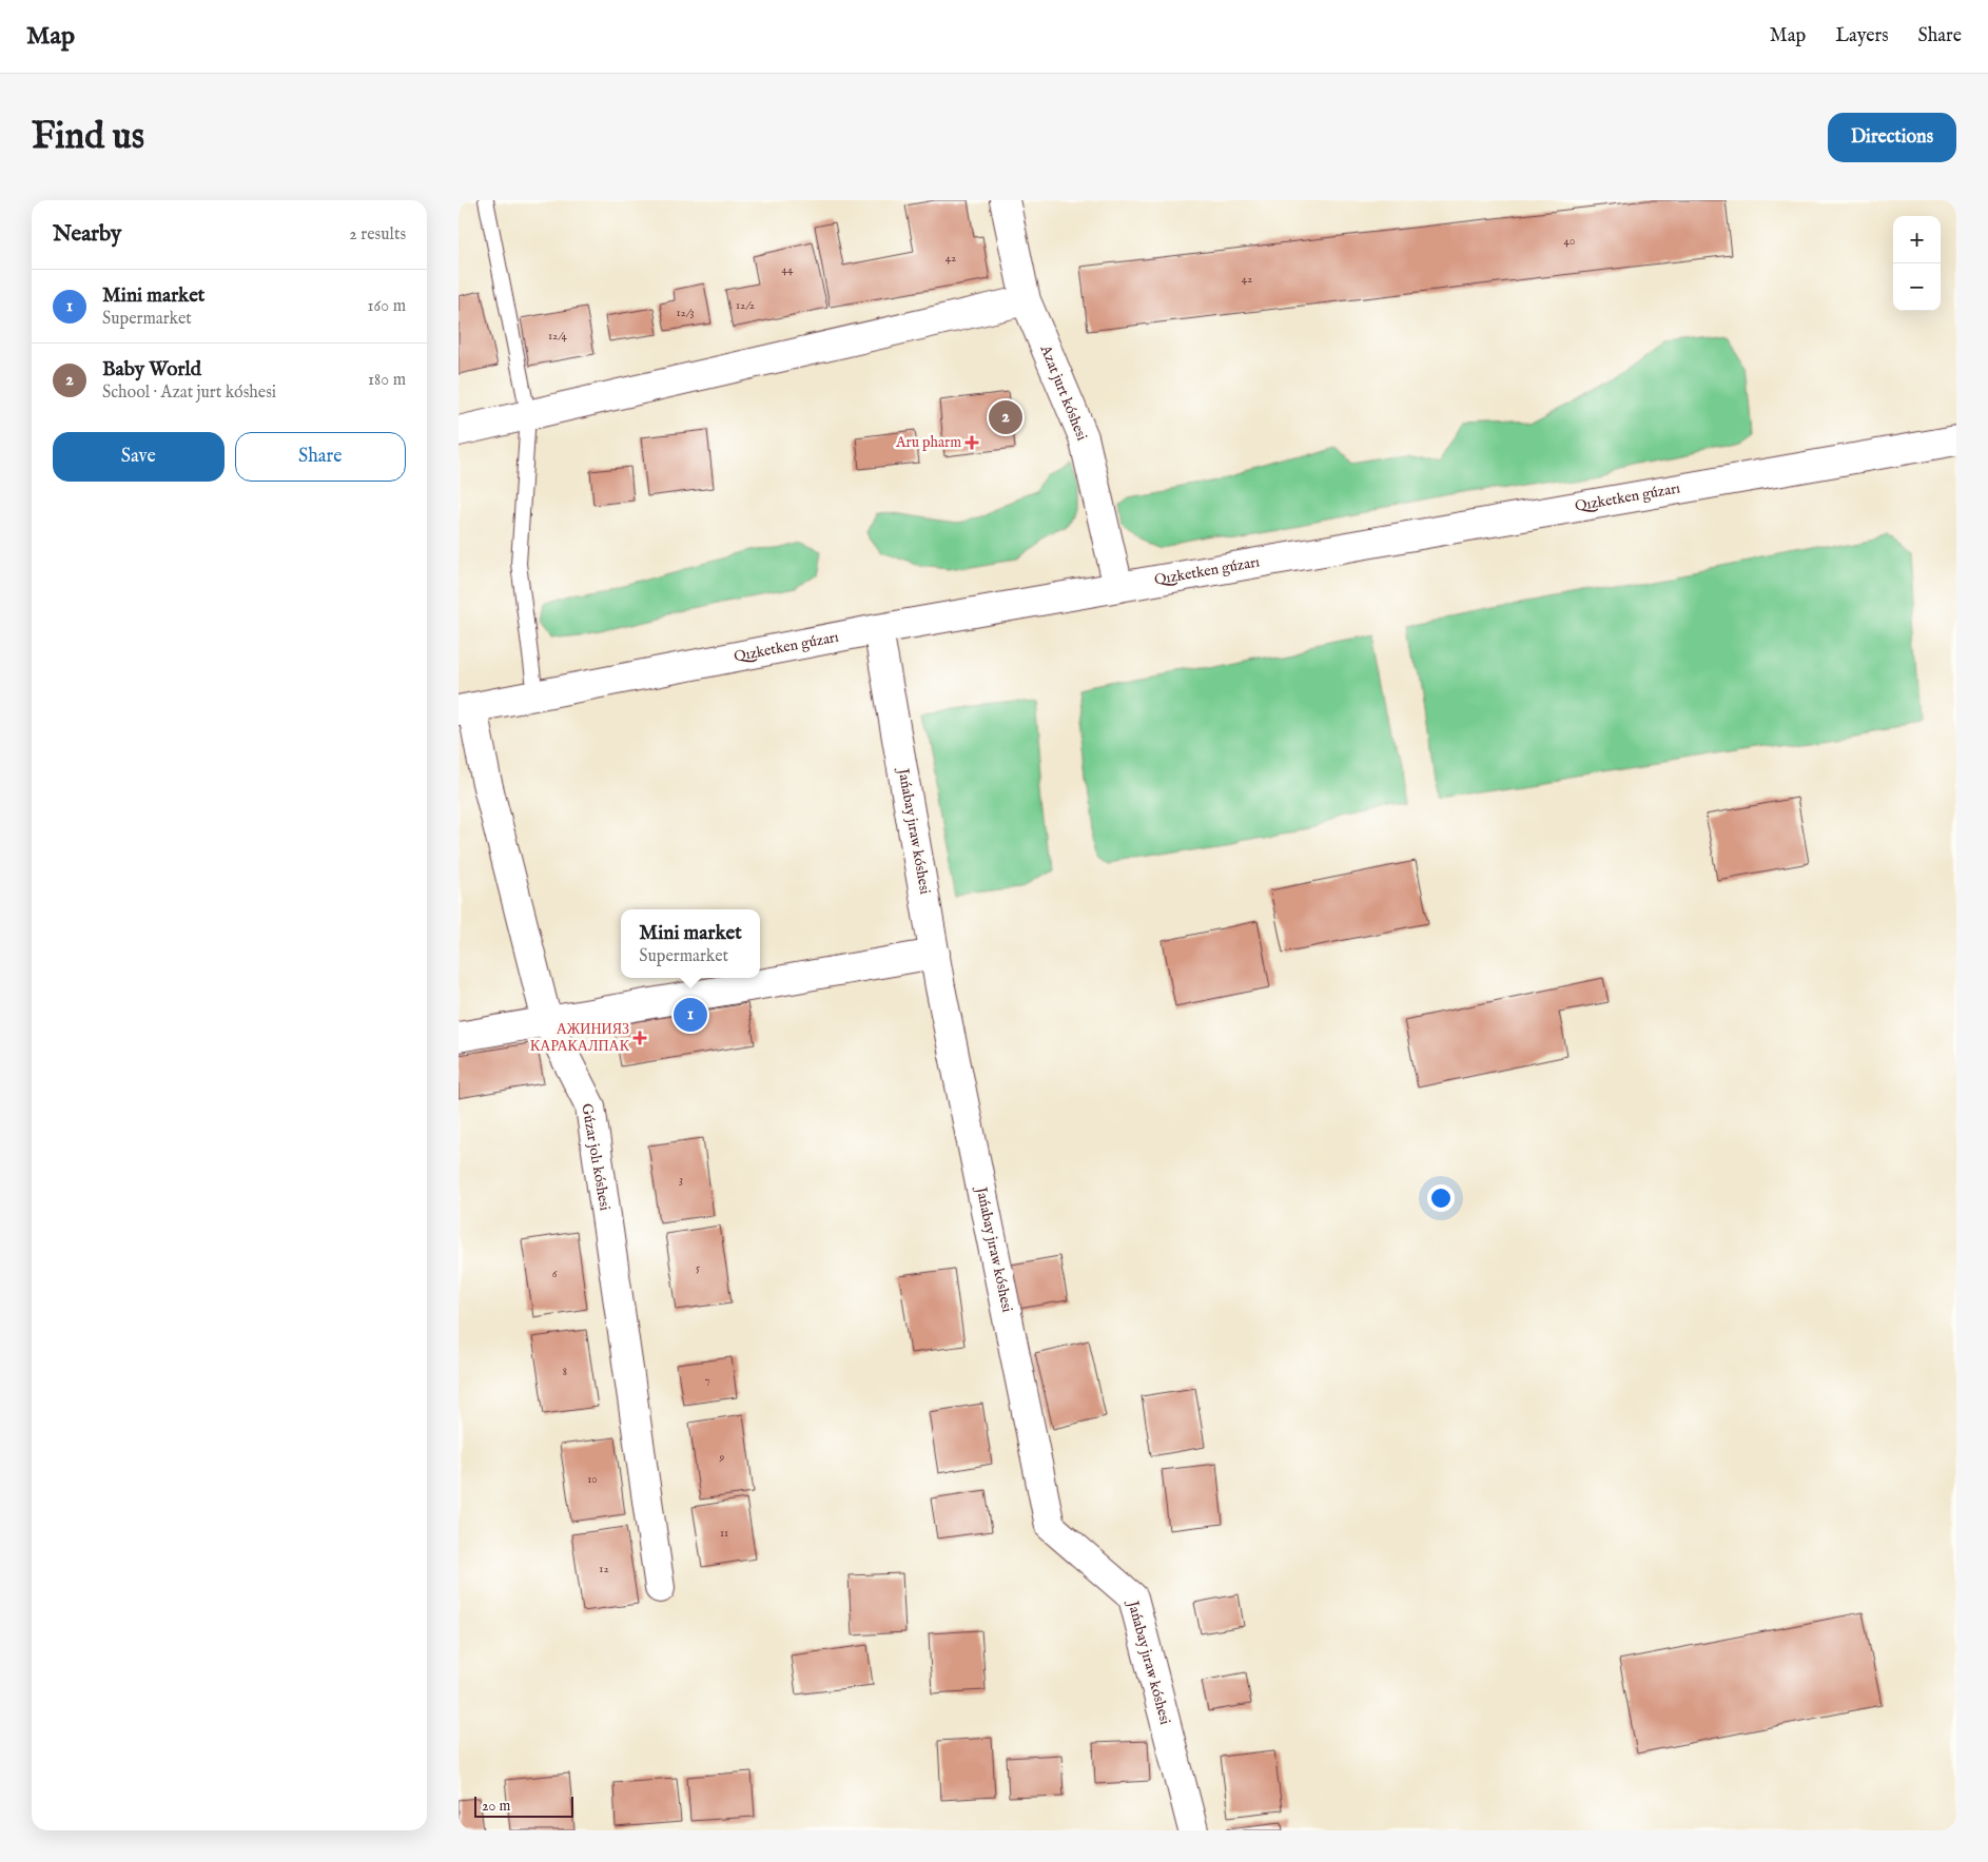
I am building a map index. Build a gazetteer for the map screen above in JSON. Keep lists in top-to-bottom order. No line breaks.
{"streets":{"street":["Azat jurt kóshesi","Qızketken gúzarı","Jańabay jıraw kóshesi","Gúzar jolı kóshesi"]},"crossings":[["Azat jurt kóshesi","Qızketken gúzarı"],["Qızketken gúzarı","Jańabay jıraw kóshesi"],["Qızketken gúzarı","Gúzar jolı kóshesi"]],"places":{"health":["Aru pharm","АЖИНИЯЗ КАРАКАЛПАК"]},"house_numbers":["40","42","44","42","12/2","12/3","12/4","3","5","6","8","7","9","10","11","12"],"scale_bar":"20 m","page":{"header":"Map","nav":["Map","Layers","Share"],"buttons":["Directions",["Save","Share"]],"title":"Find us","heading":["Nearby","2 results"],"map_buttons":["+","−"],"list":[{"mark":"1","name":"Mini market","note":"Supermarket","value":"160 m"},{"mark":"2","name":"Baby World","note":"School · Azat jurt kóshesi","value":"180 m"}],"pins":["2","1"],"popup":["Mini market","Supermarket"],"scale":"20 m"}}
